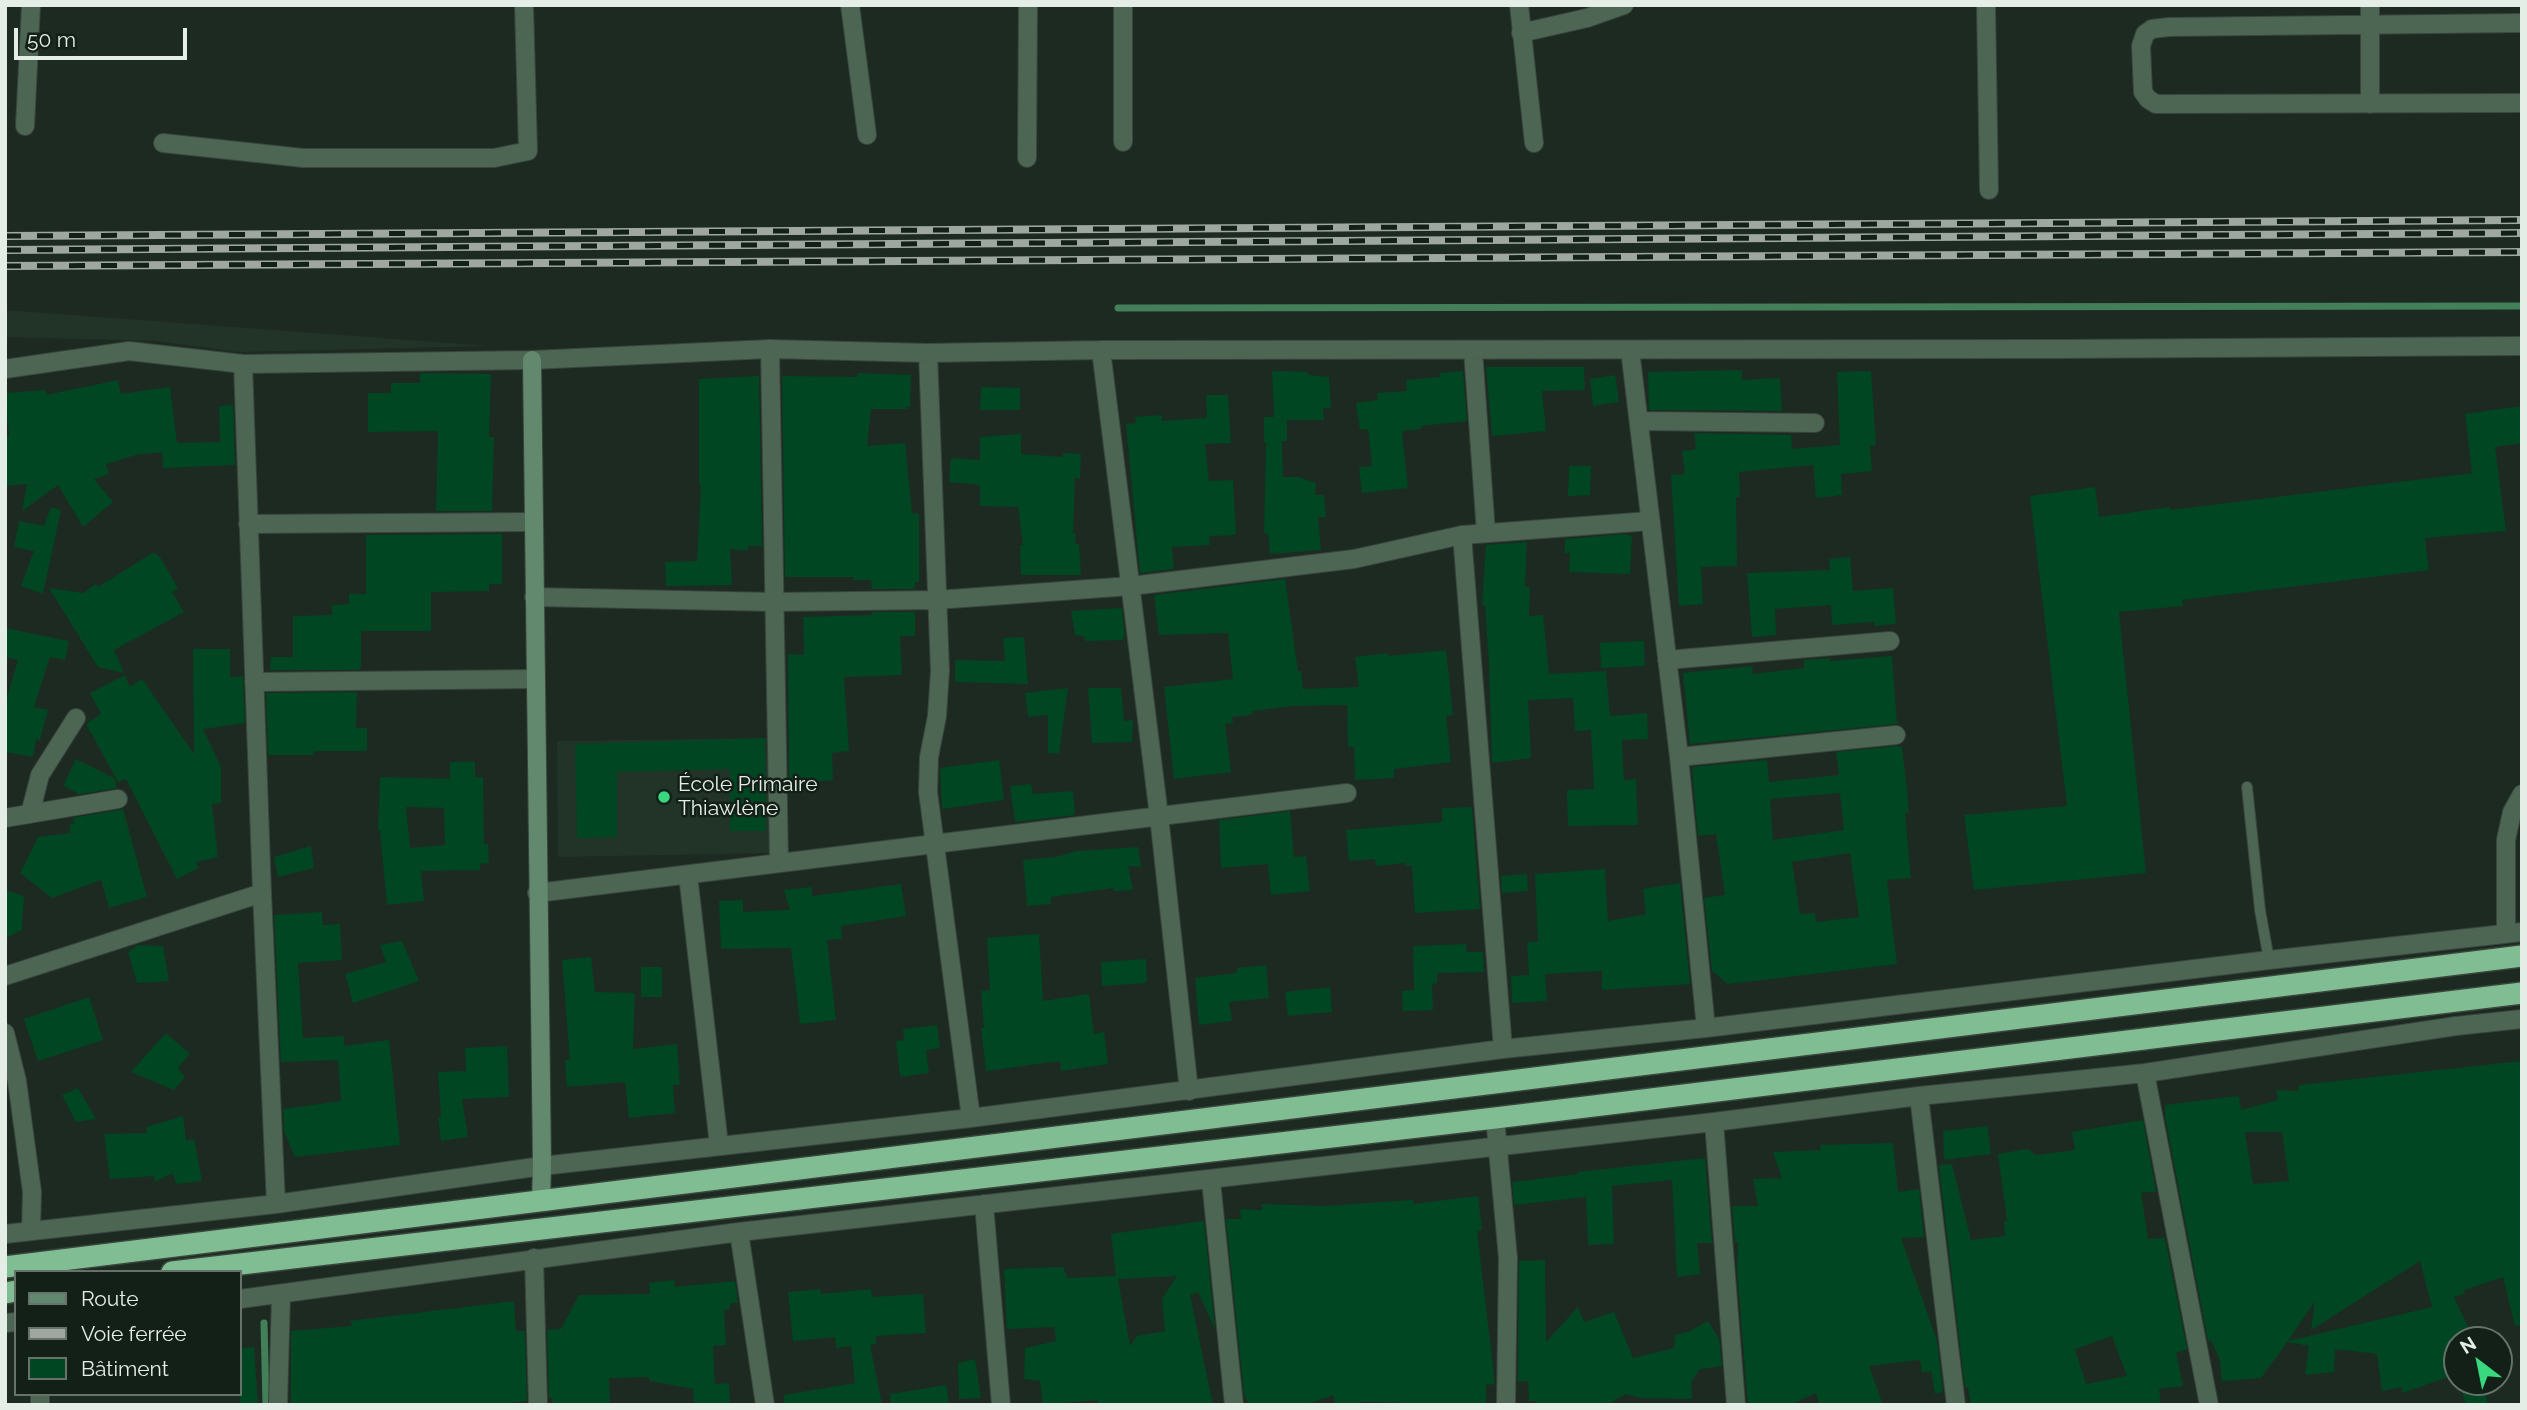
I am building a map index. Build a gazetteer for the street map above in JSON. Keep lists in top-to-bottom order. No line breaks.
{"places":["École Primaire Thiawlène"],"legend":["Route","Voie ferrée","Bâtiment"],"scale_bar":"50 m","north":"top left"}
